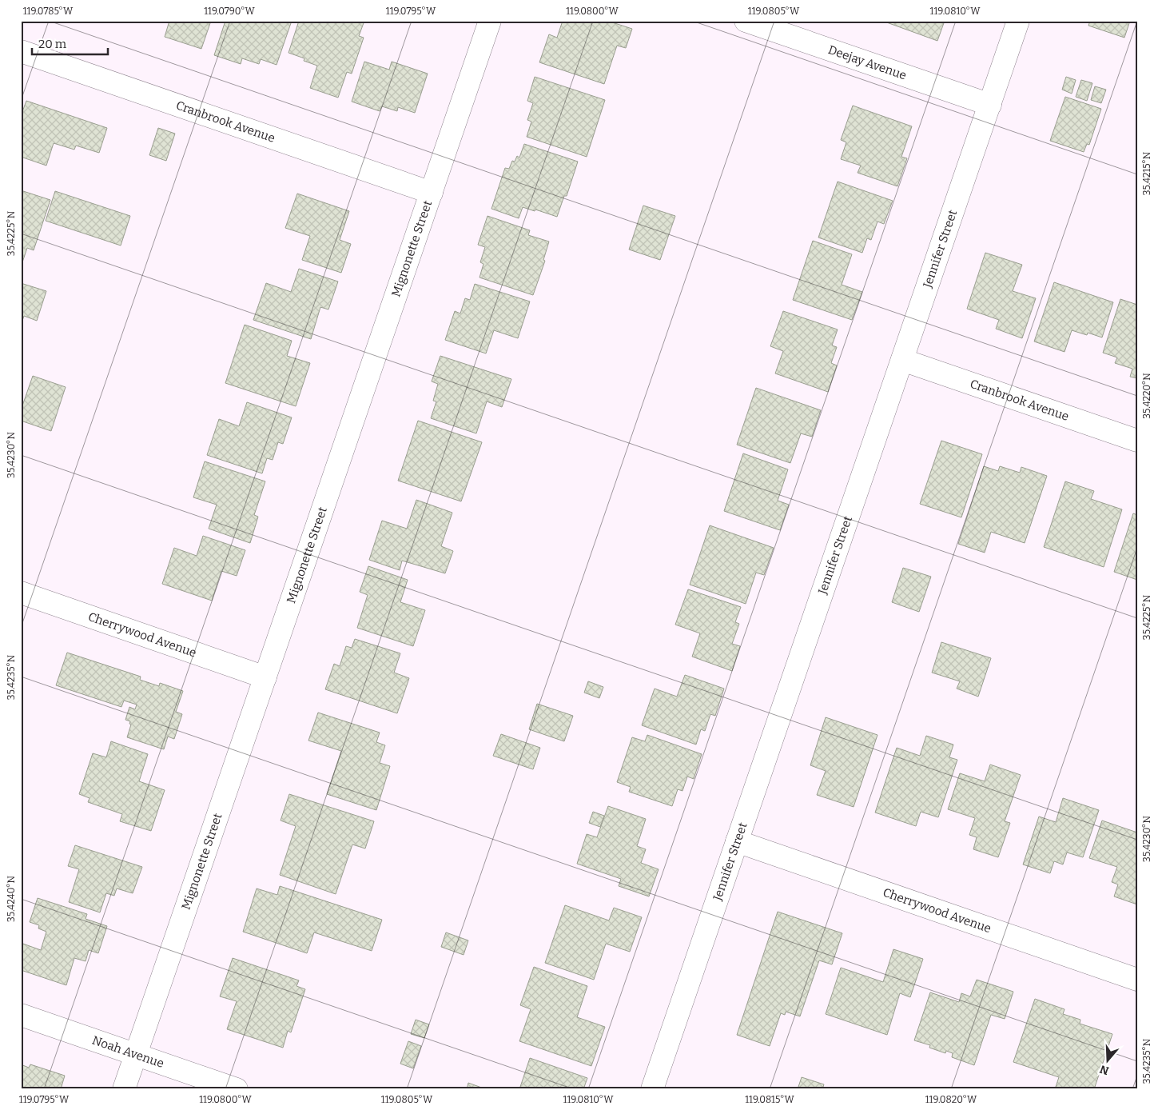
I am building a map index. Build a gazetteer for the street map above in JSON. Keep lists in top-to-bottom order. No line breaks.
{"streets":{"street":["Deejay Avenue","Cranbrook Avenue","Mignonette Street","Jennifer Street","Cherrywood Avenue","Noah Avenue"]},"crossings":[["Deejay Avenue","Jennifer Street"],["Cranbrook Avenue","Mignonette Street"],["Cranbrook Avenue","Jennifer Street"],["Mignonette Street","Cherrywood Avenue"],["Mignonette Street","Noah Avenue"],["Jennifer Street","Cherrywood Avenue"]],"scale_bar":"20 m","north":"bottom","coordinates":["119.0785°W","119.0790°W","119.0795°W","119.0800°W","119.0805°W","119.0810°W","35.4215°N","35.4225°N","35.4220°N","35.4230°N","35.4235°N","35.4240°N","119.0815°W","119.0820°W"]}
